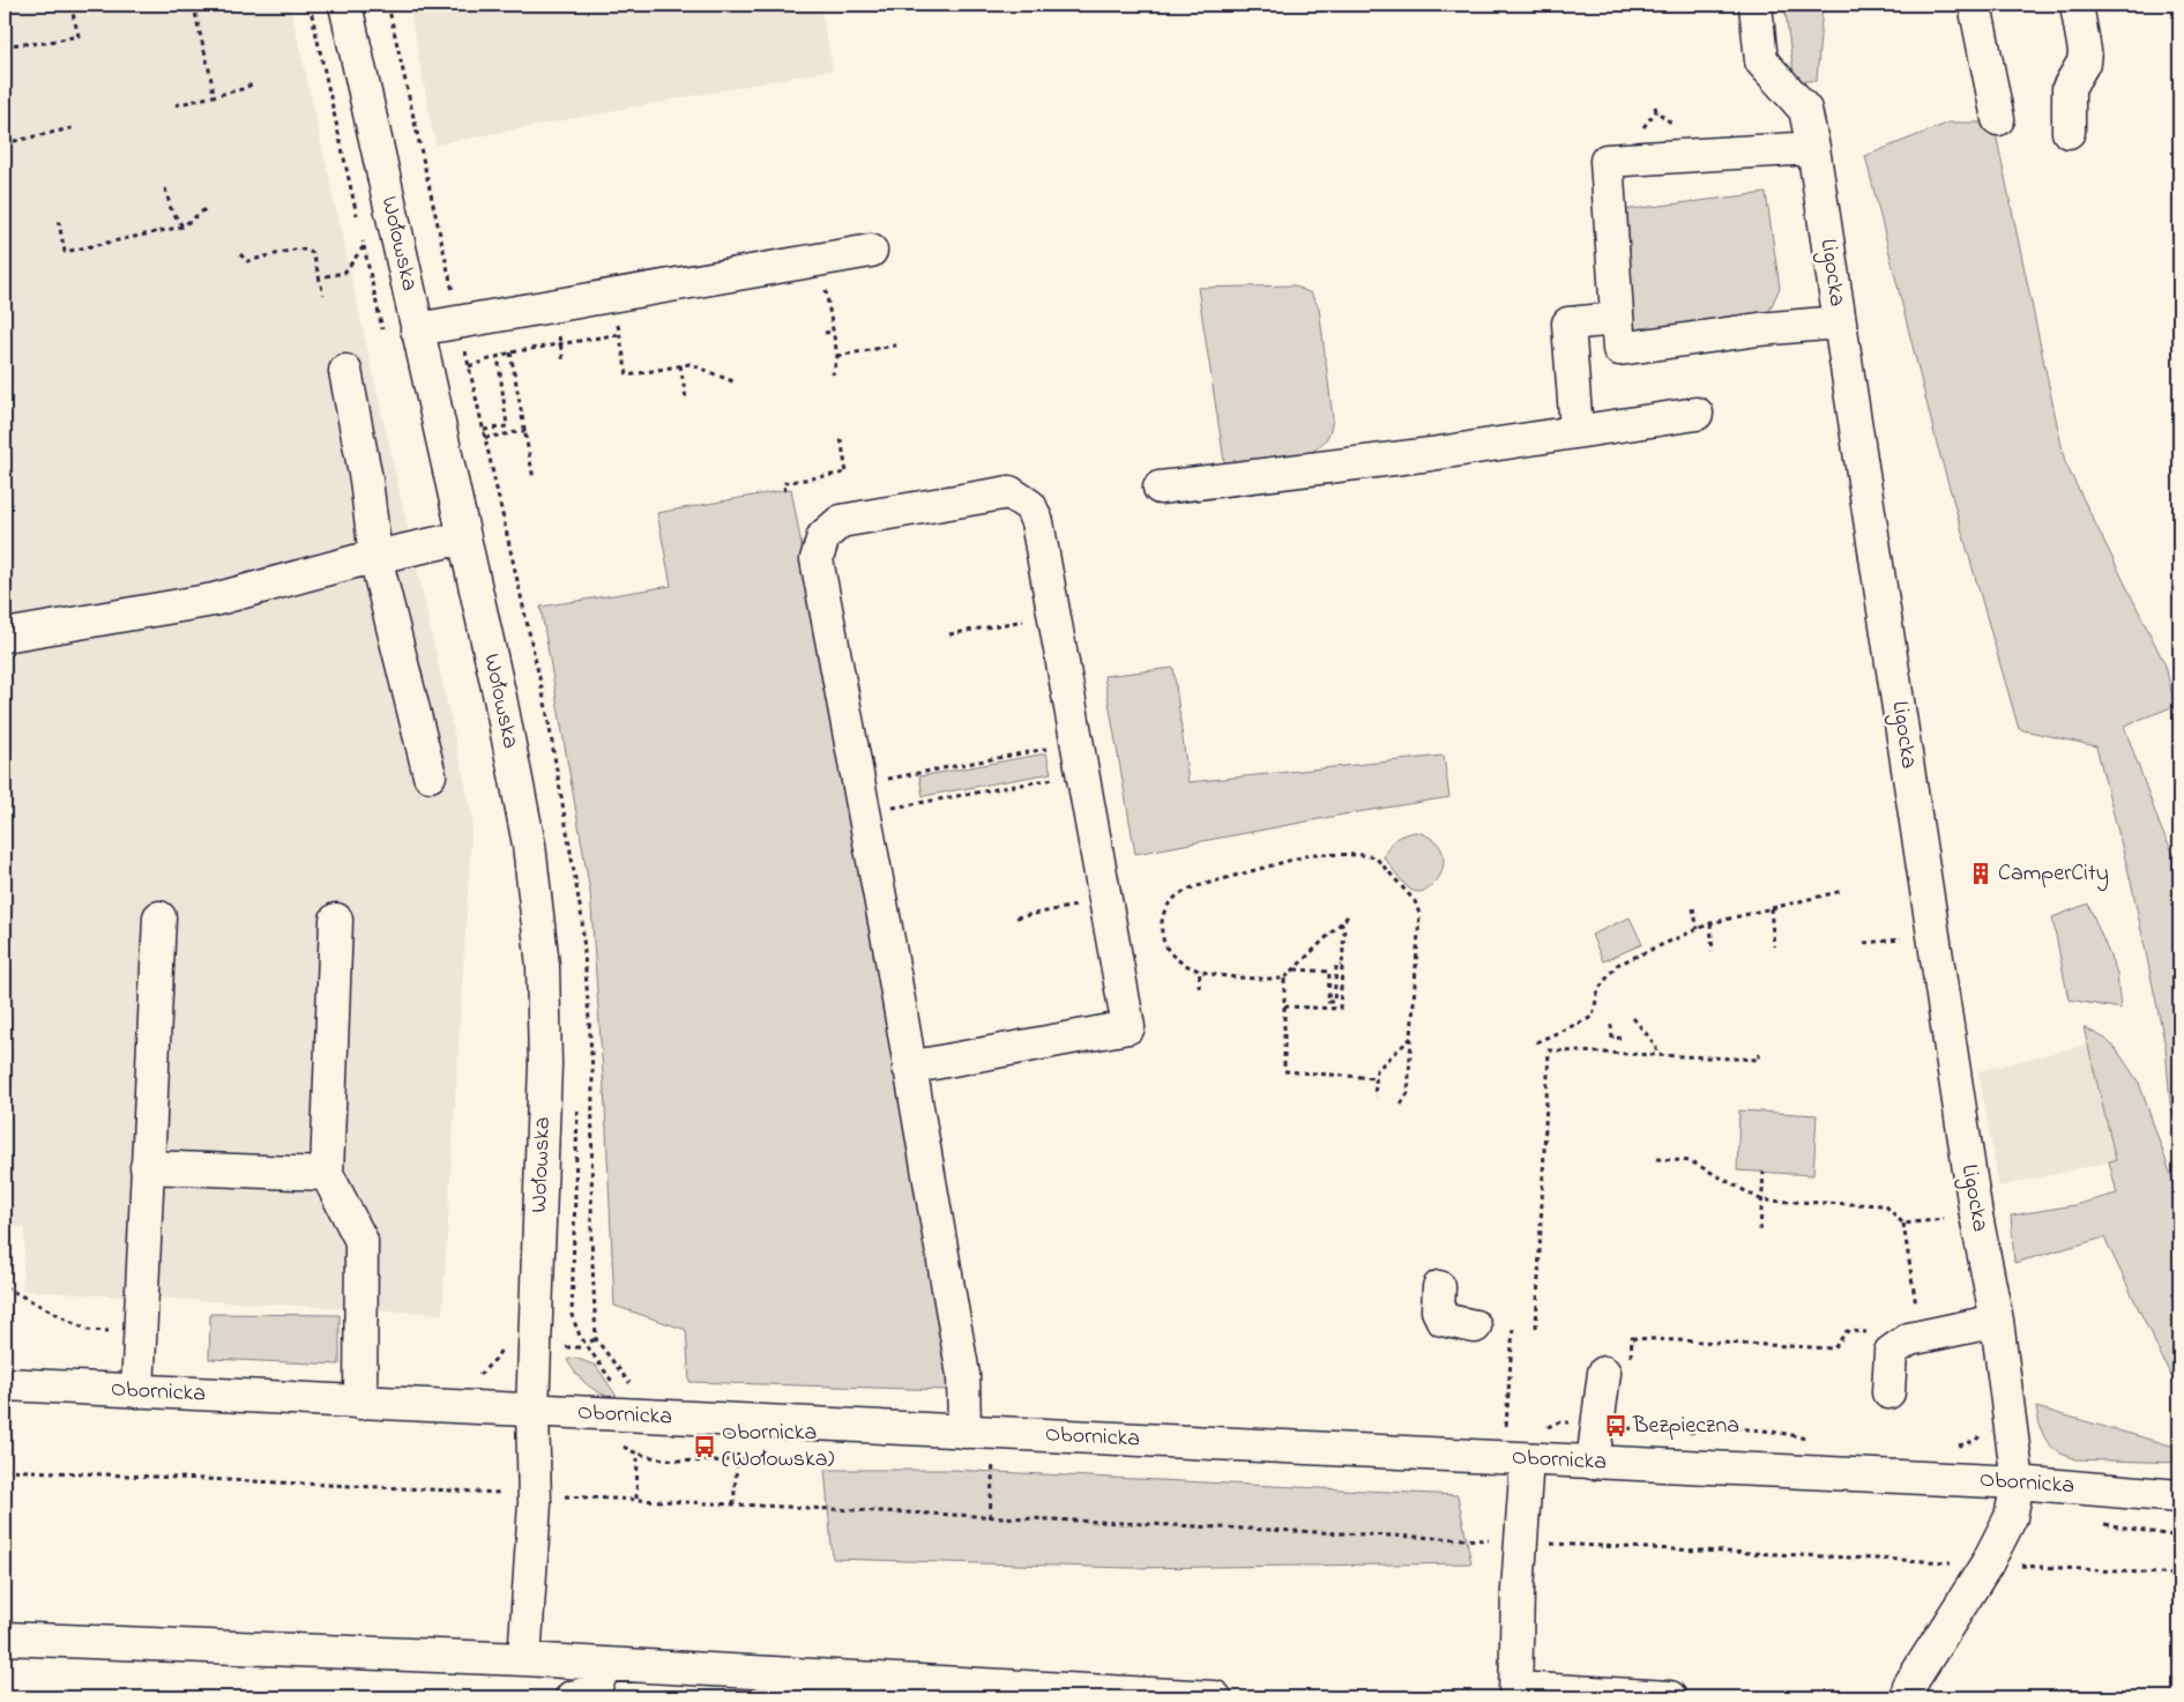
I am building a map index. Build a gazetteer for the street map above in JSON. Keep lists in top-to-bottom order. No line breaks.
{"streets":{"street":["Wołowska","Ligocka","Obornicka"]},"crossings":[["Wołowska","Obornicka"],["Ligocka","Obornicka"]],"places":{"building":["CamperCity"],"bus stop":["Bezpieczna","Obornicka (Wołowska)"]}}
